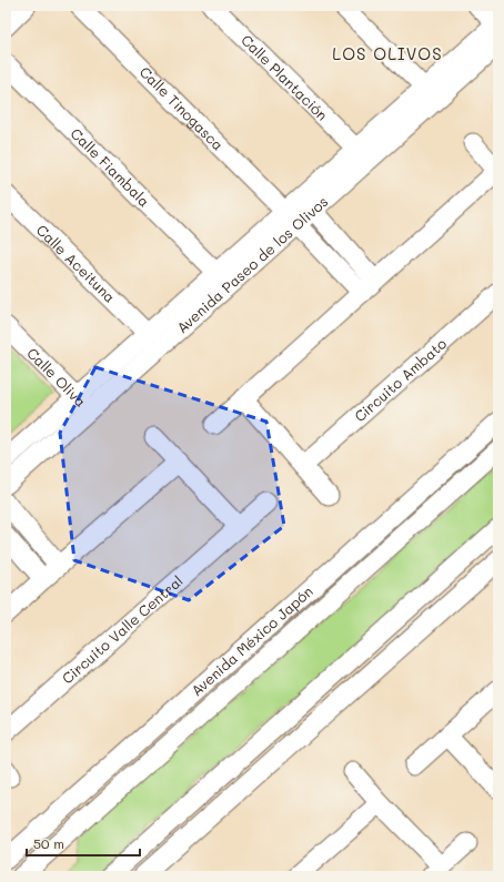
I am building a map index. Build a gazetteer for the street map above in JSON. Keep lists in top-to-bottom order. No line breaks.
{"streets":{"street":["Calle Plantación","Calle Tinogasca","Calle Fiambala","Calle Aceituna","Avenida Paseo de los Olivos","Calle Oliva","Circuito Ambato","Circuito Valle Central","Avenida México Japón"]},"crossings":[["Calle Plantación","Avenida Paseo de los Olivos"],["Calle Tinogasca","Avenida Paseo de los Olivos"],["Calle Fiambala","Avenida Paseo de los Olivos"],["Calle Aceituna","Avenida Paseo de los Olivos"],["Avenida Paseo de los Olivos","Calle Oliva"]],"districts":["LOS OLIVOS"],"scale_bar":"50 m"}
